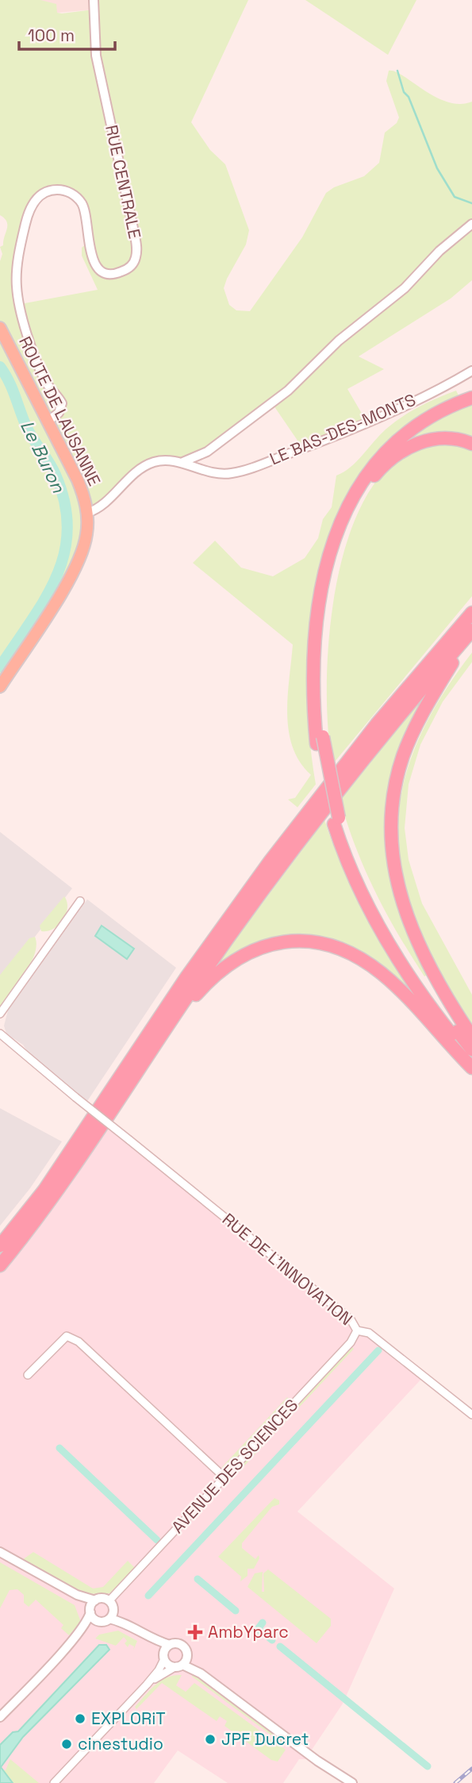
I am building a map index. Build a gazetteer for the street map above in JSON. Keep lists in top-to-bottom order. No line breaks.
{"streets":{"main road":["ROUTE DE LAUSANNE"],"street":["RUE CENTRALE","LE BAS-DES-MONTS","RUE DE L'INNOVATION","AVENUE DES SCIENCES"]},"crossings":[["RUE CENTRALE","ROUTE DE LAUSANNE"],["ROUTE DE LAUSANNE","LE BAS-DES-MONTS"],["RUE DE L'INNOVATION","AVENUE DES SCIENCES"]],"water":["Le Buron"],"places":{"health":["AmbYparc"],"other":["EXPLORiT","JPF Ducret","cinestudio"]},"scale_bar":"100 m"}
